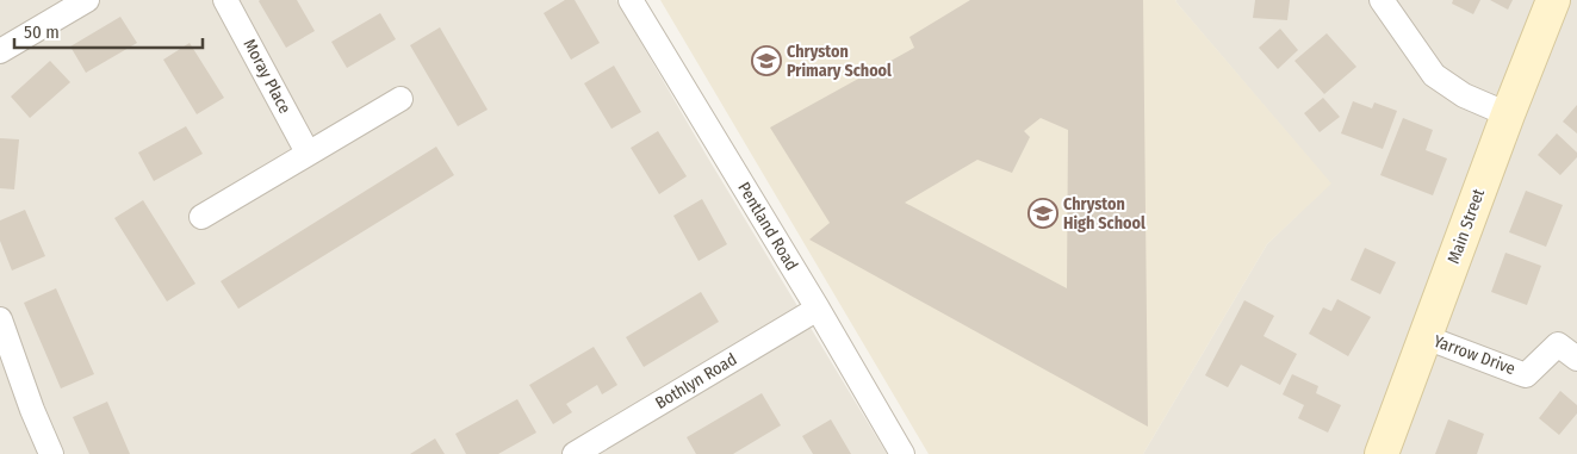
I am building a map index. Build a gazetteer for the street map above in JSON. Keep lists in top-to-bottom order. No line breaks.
{"streets":{"street":["Moray Place","Pentland Road","Main Street","Yarrow Drive","Bothlyn Road"]},"crossings":[["Pentland Road","Bothlyn Road"],["Main Street","Yarrow Drive"]],"places":{"school or university":["Chryston Primary School","Chryston High School"]},"scale_bar":"50 m"}
